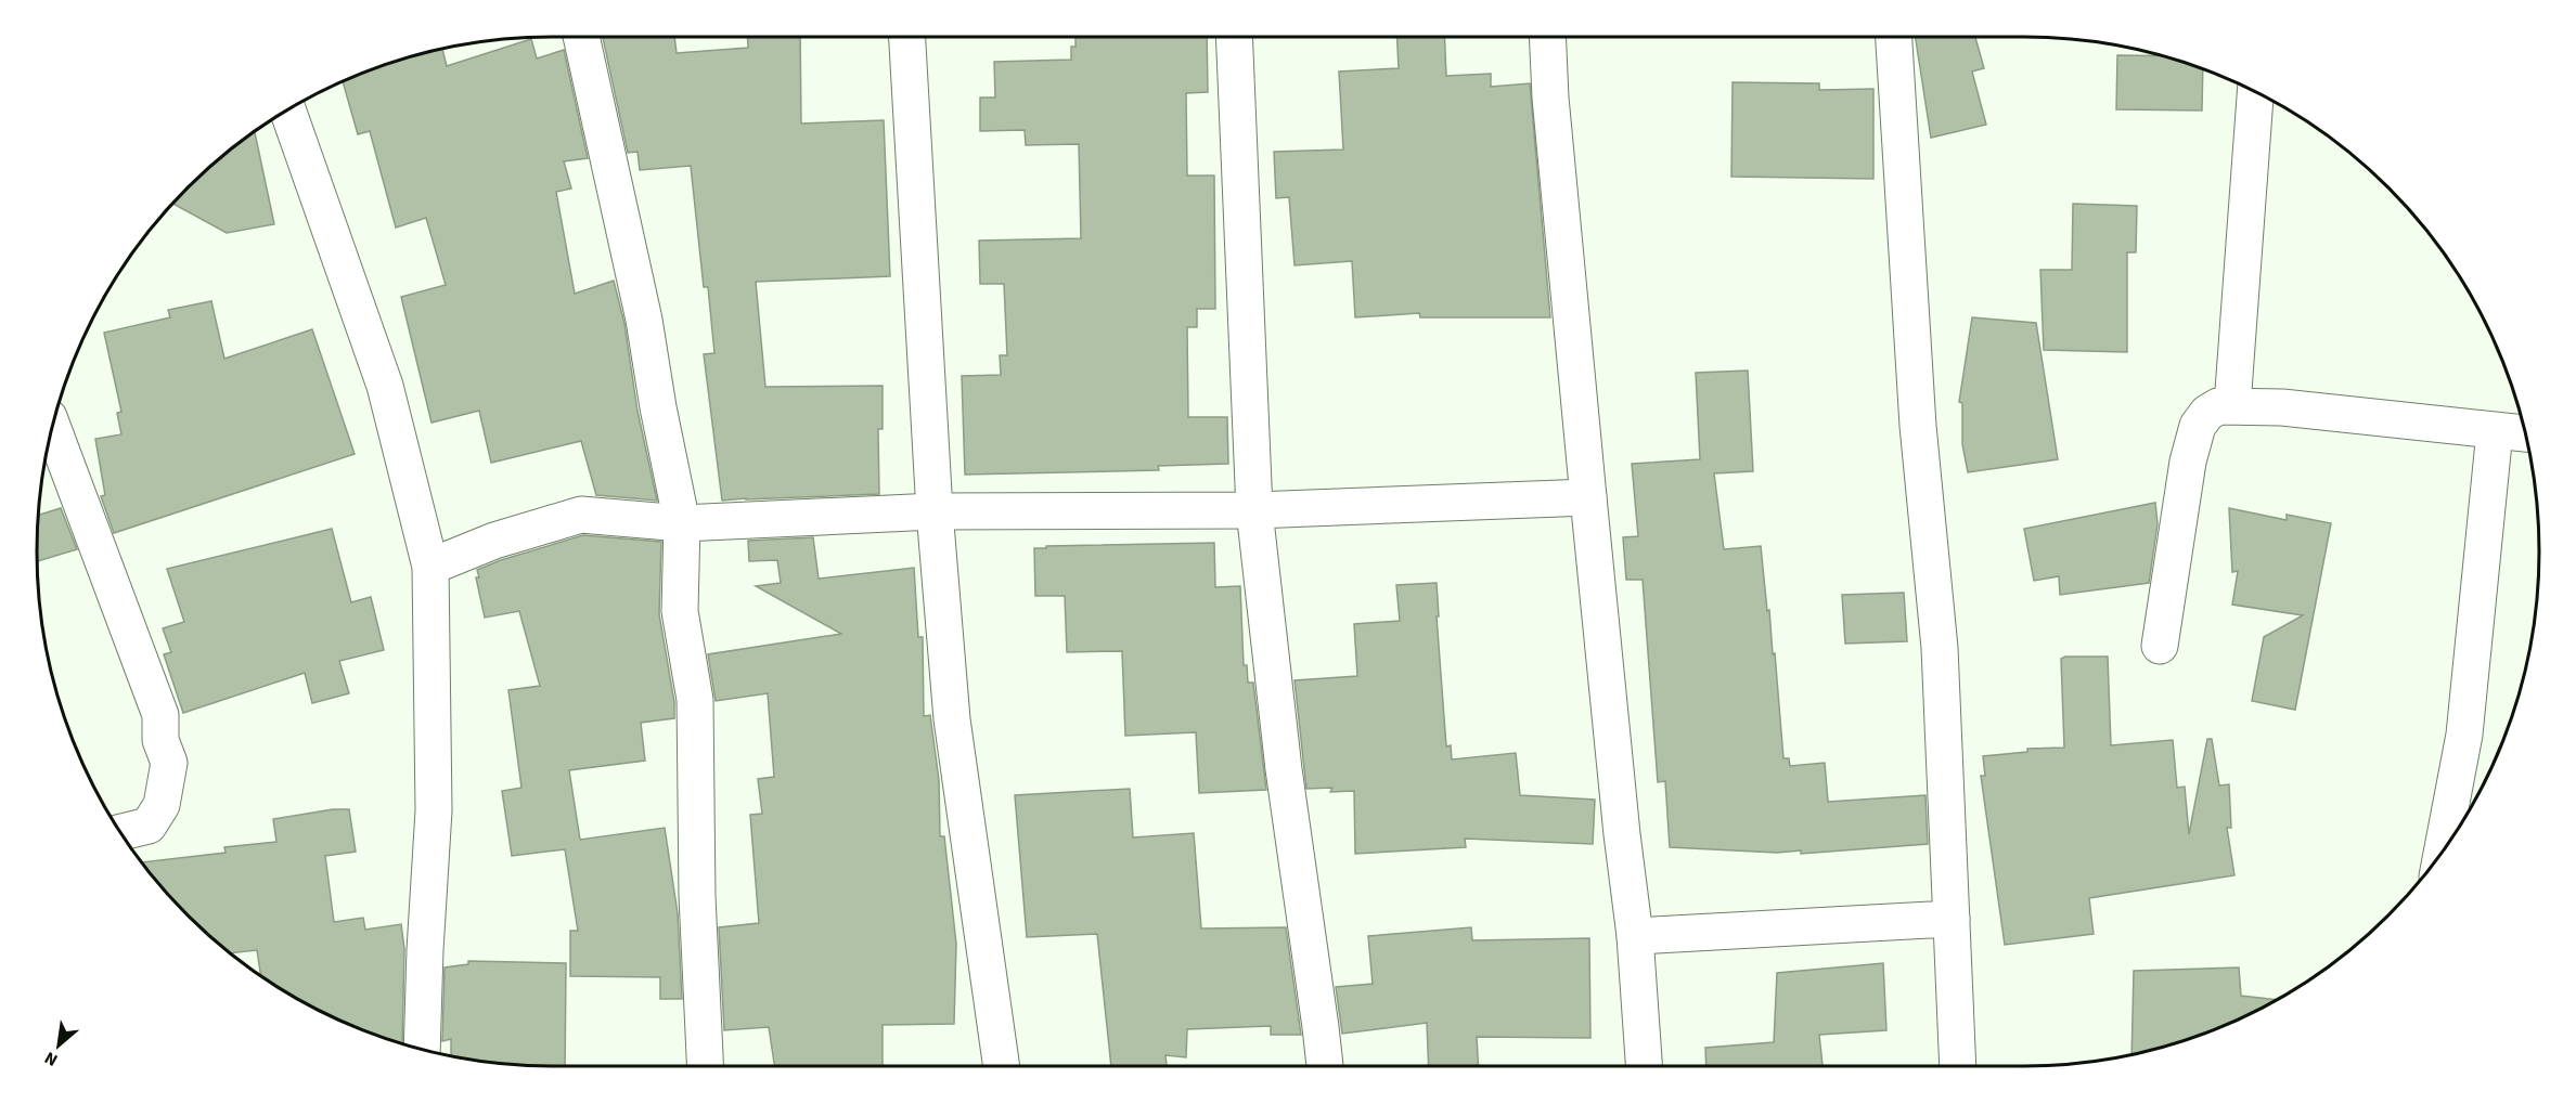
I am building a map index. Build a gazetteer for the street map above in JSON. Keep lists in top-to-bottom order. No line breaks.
{"north":"bottom left"}
